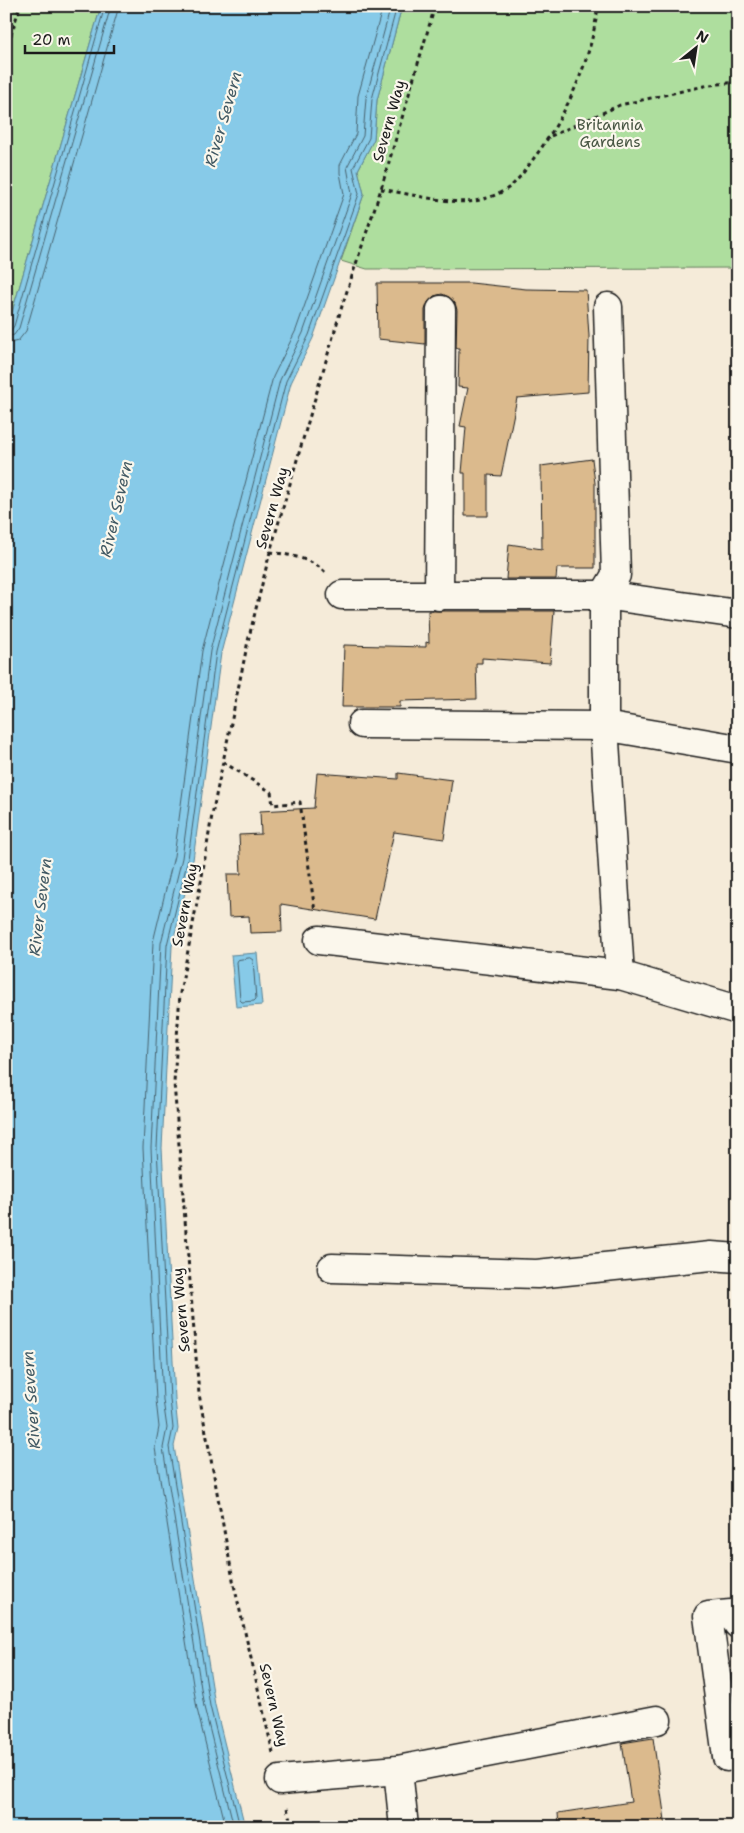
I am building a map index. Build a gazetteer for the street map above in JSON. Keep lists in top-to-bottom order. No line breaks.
{"streets":{"path":["Severn Way"]},"water":["River Severn"],"parks":["Britannia Gardens"],"scale_bar":"20 m","north":"top right"}
